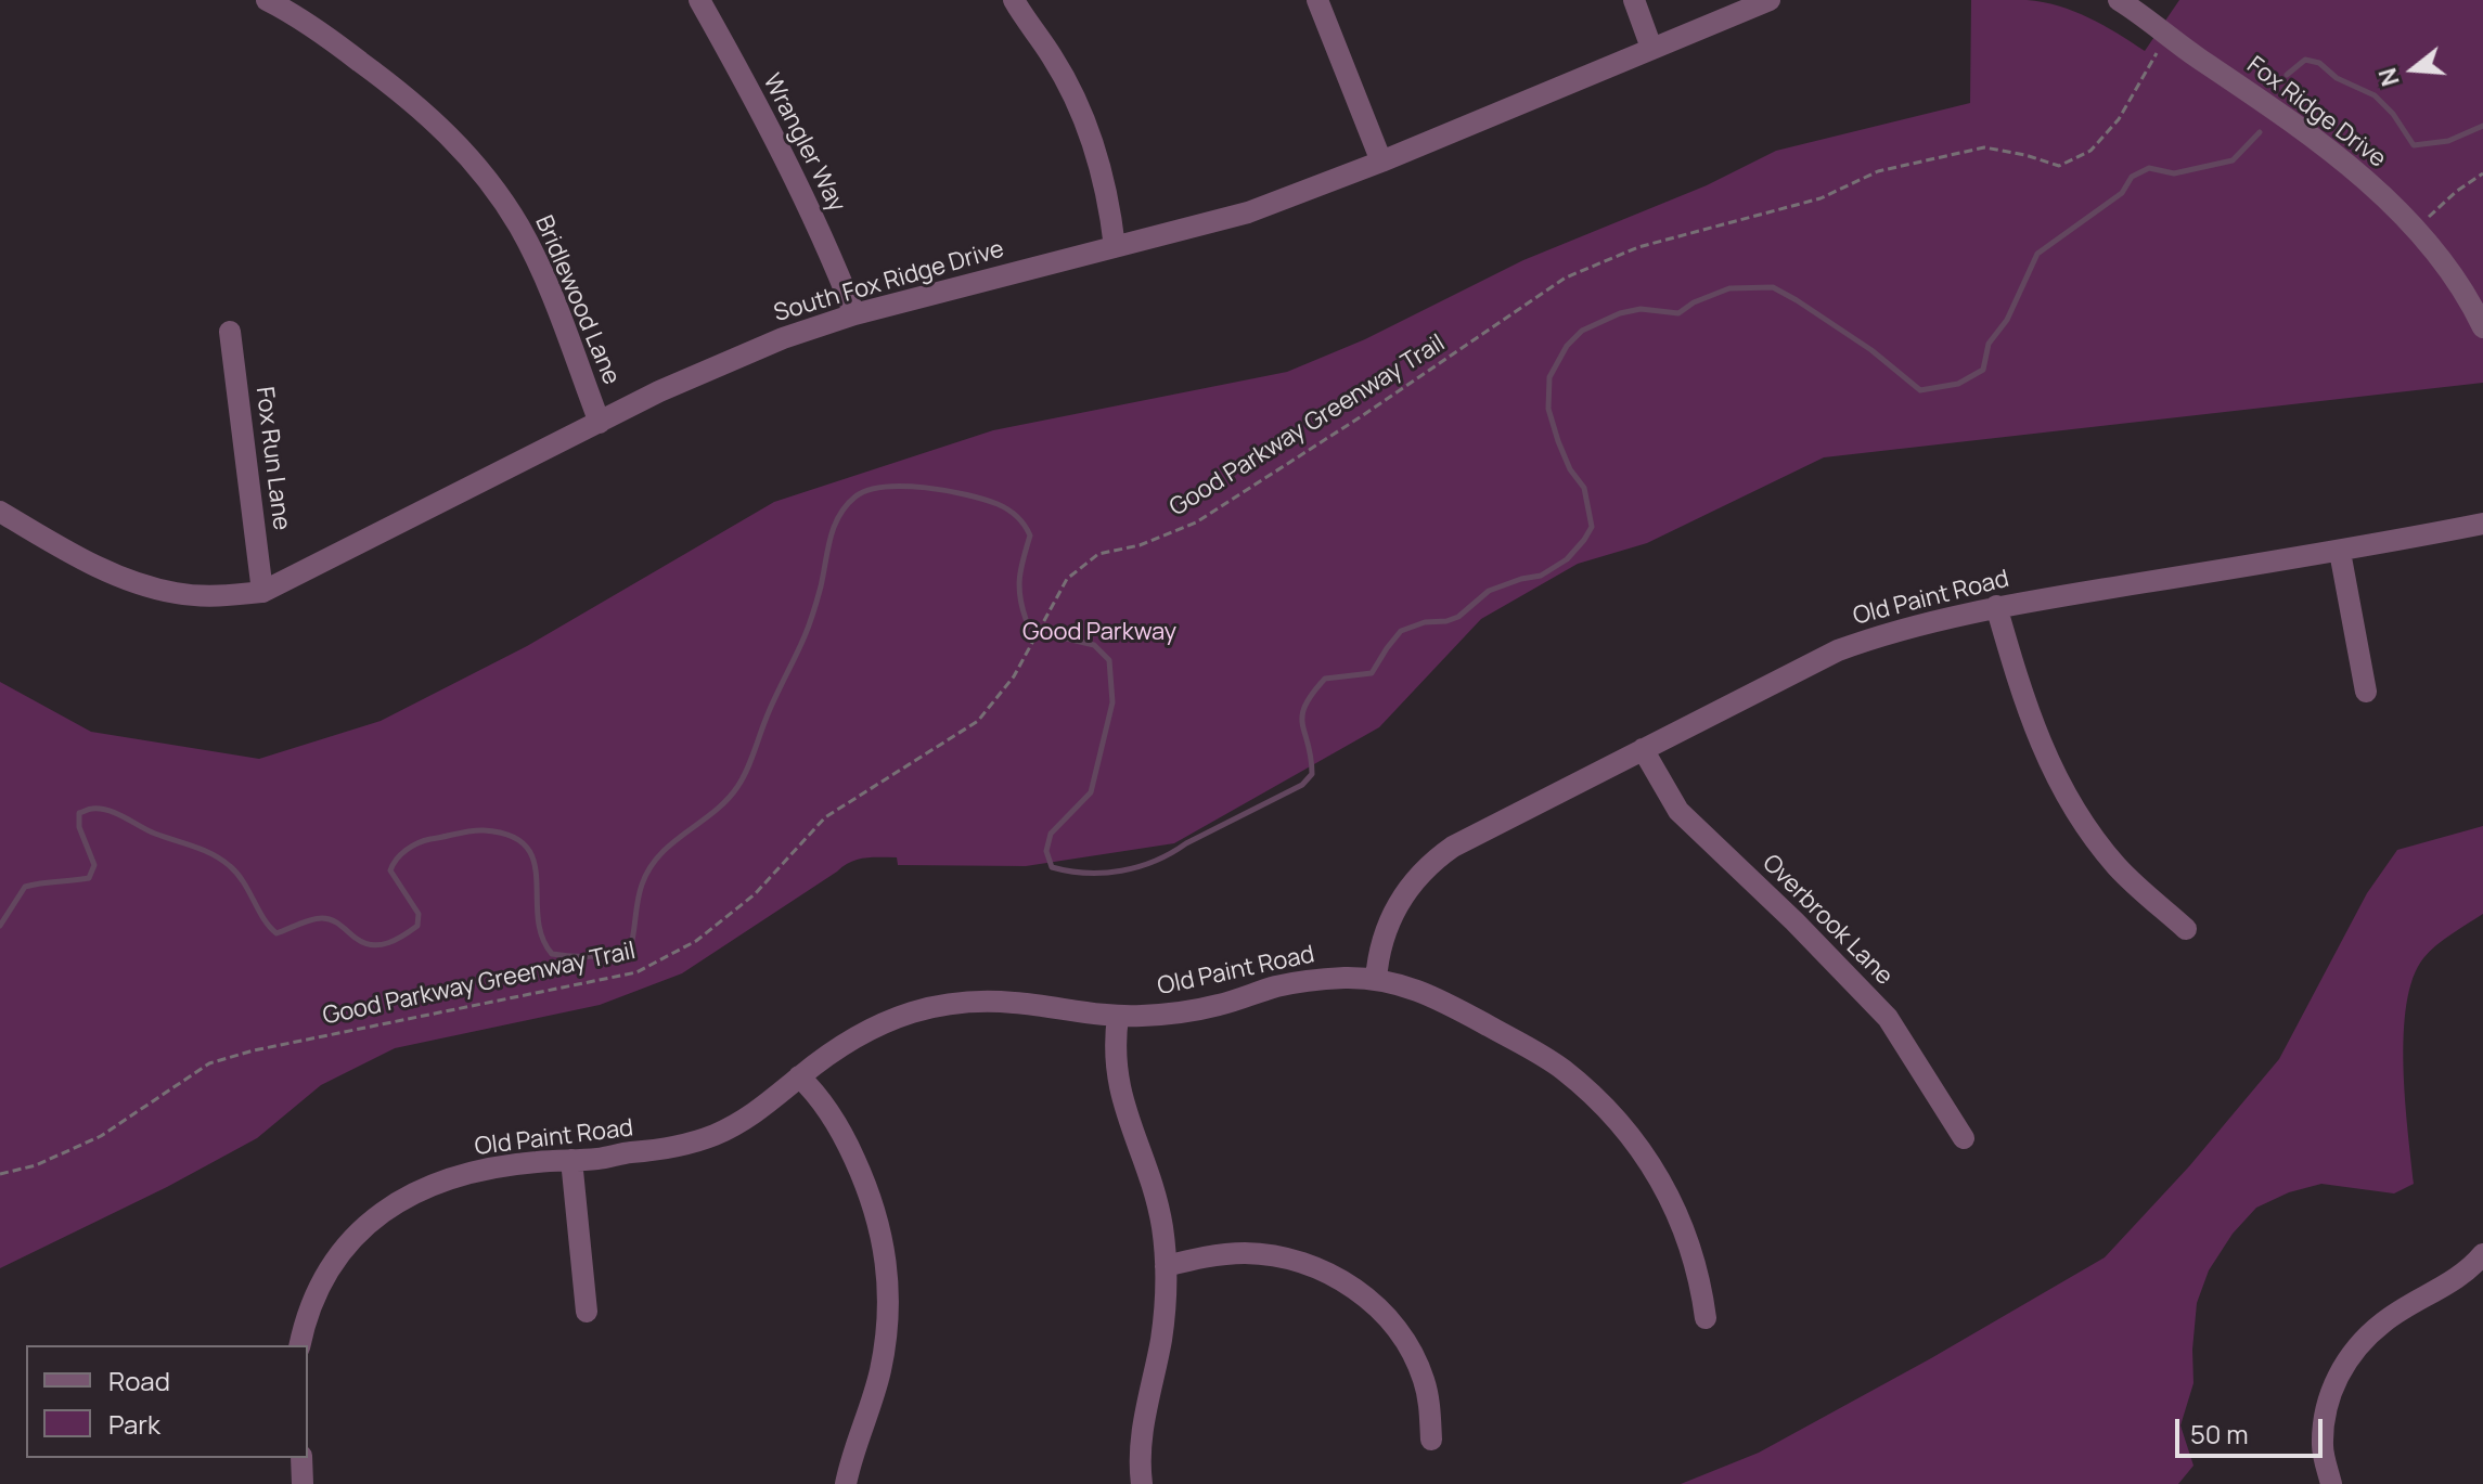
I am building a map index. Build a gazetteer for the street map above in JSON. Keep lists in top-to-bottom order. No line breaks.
{"streets":{"street":["Fox Ridge Drive","Wrangler Way","South Fox Ridge Drive","Bridlewood Lane","Fox Run Lane","Old Paint Road","Overbrook Lane"],"path":["Good Parkway Greenway Trail"]},"crossings":[["Fox Ridge Drive","Good Parkway Greenway Trail"],["Wrangler Way","South Fox Ridge Drive"],["South Fox Ridge Drive","Bridlewood Lane"],["South Fox Ridge Drive","Fox Run Lane"],["Old Paint Road","Overbrook Lane"]],"parks":["Good Parkway"],"legend":["Road","Park"],"scale_bar":"50 m","north":"left"}
